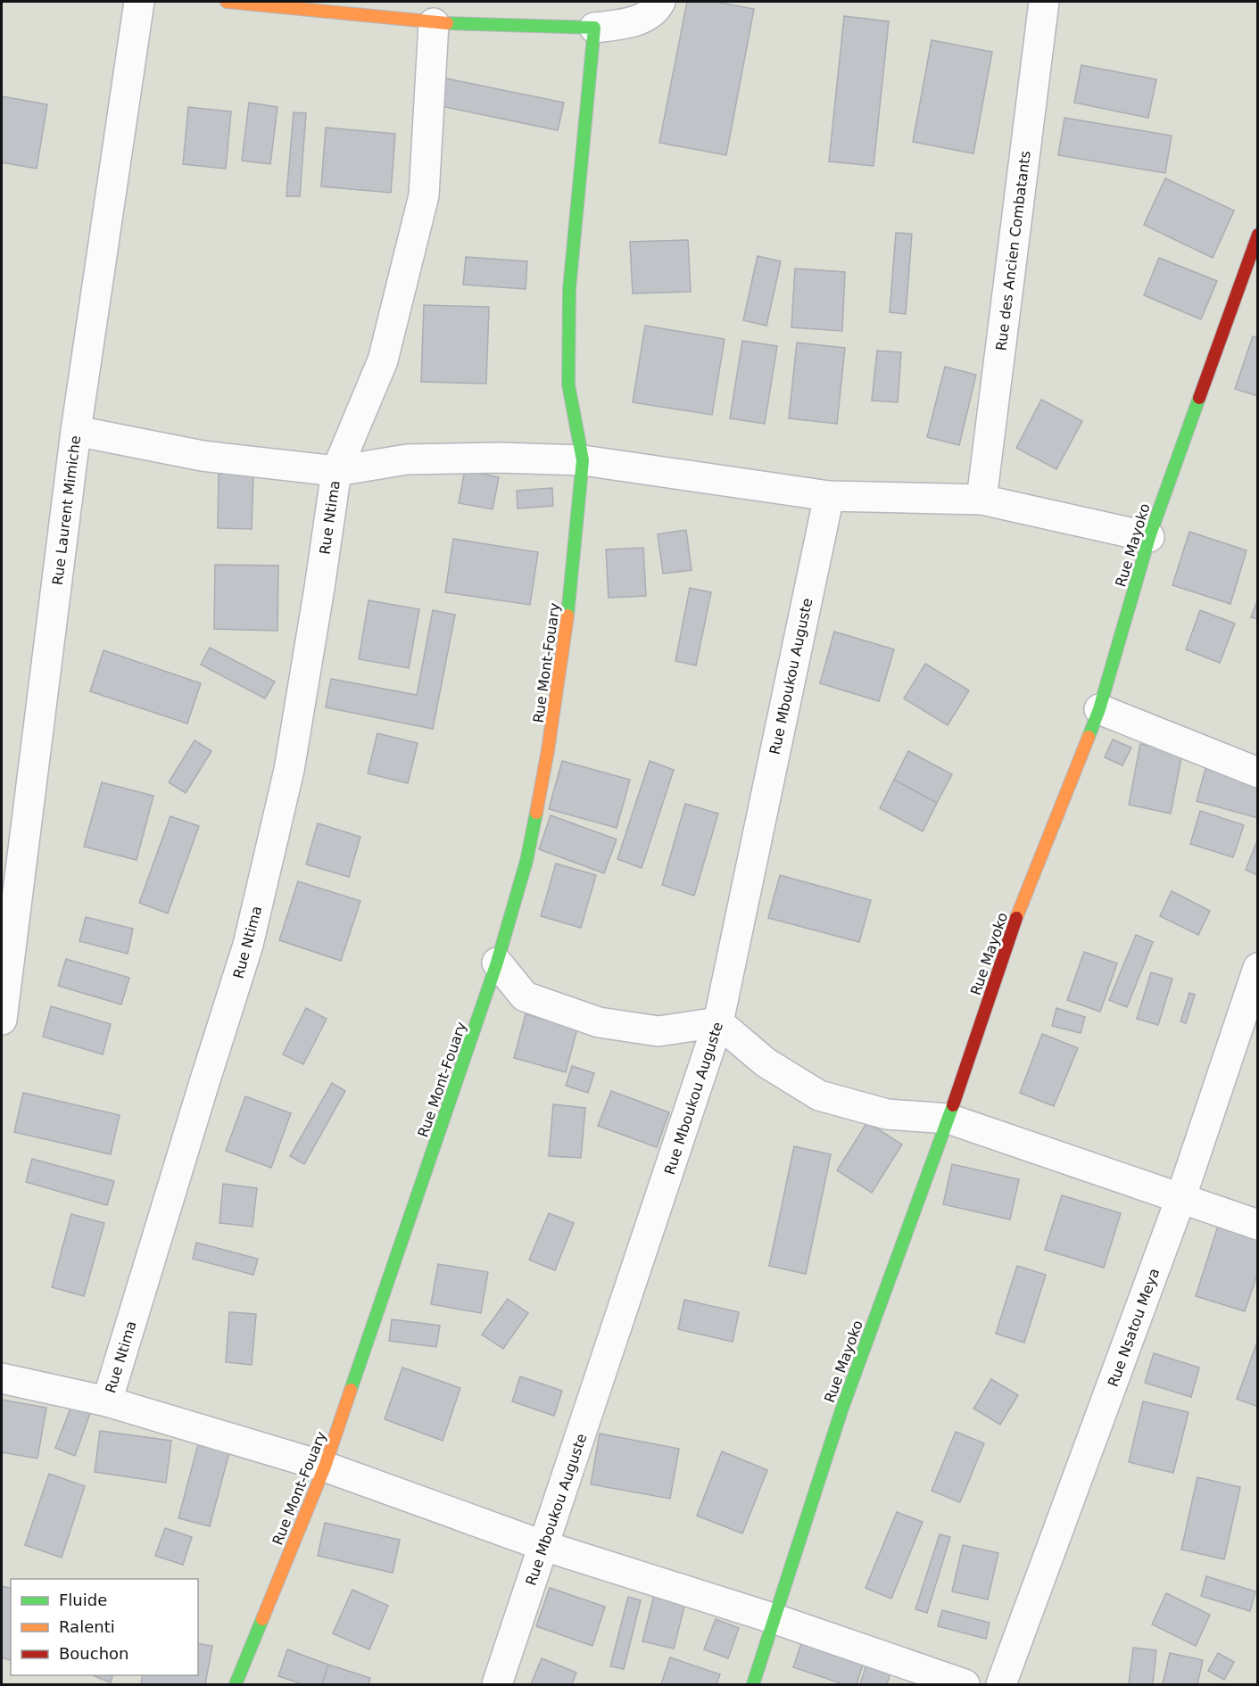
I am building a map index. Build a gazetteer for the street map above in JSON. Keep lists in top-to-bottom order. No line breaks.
{"streets":{"street":["Rue des Ancien Combatants","Rue Laurent Mimiche","Rue Ntima","Rue Mayoko","Rue Mont-Fouary","Rue Mboukou Auguste","Rue Nsatou Meya"]},"legend":["Fluide","Ralenti","Bouchon"]}
